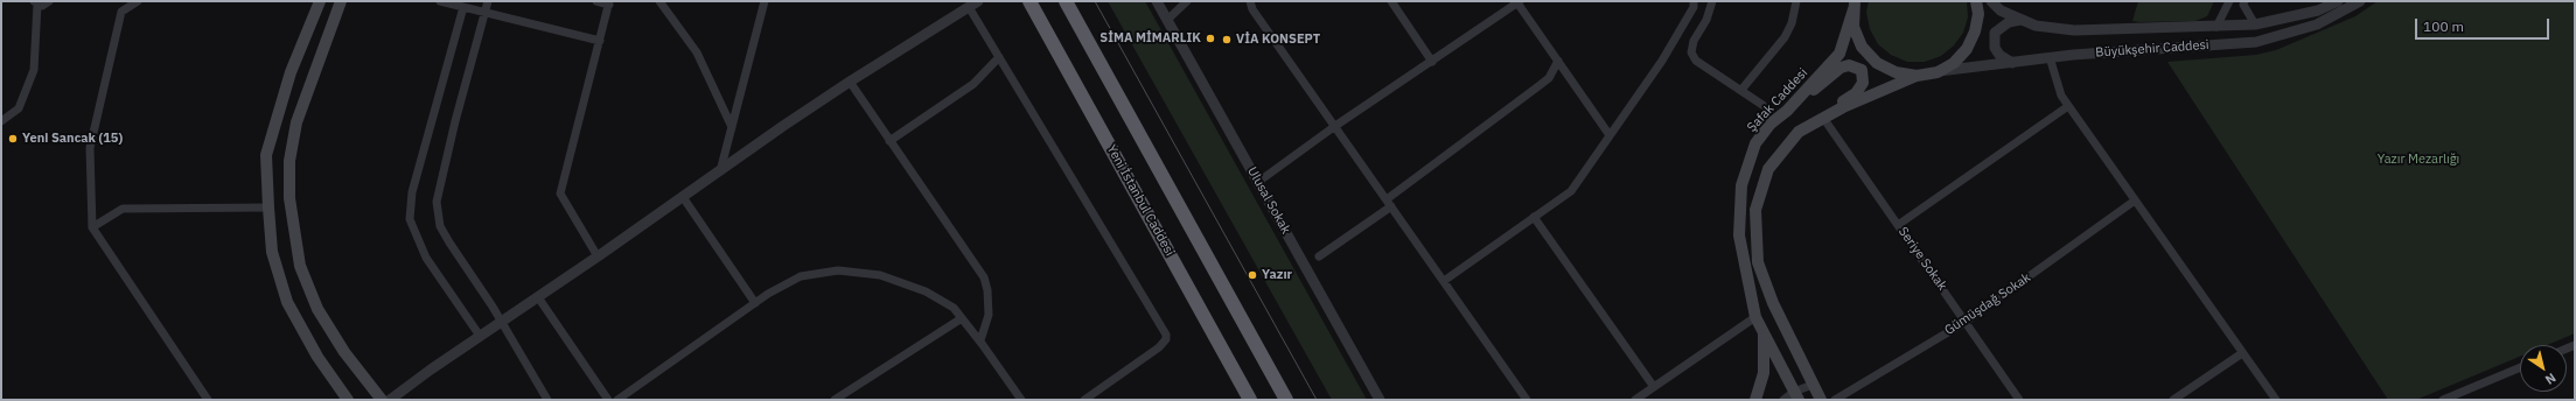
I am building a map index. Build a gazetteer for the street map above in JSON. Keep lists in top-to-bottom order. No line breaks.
{"streets":{"highway":["Yeni İstanbul Caddesi"],"main road":["Şafak Caddesi"],"street":["Büyükşehir Caddesi","Ulusal Sokak","Seriye Sokak","Gümüşdağ Sokak"]},"crossings":[["Seriye Sokak","Gümüşdağ Sokak"]],"parks":["Yazır Mezarlığı"],"places":["SİMA MİMARLIK","VİA KONSEPT","Yeni Sancak (15)","Yazır"],"scale_bar":"100 m","north":"bottom right"}
